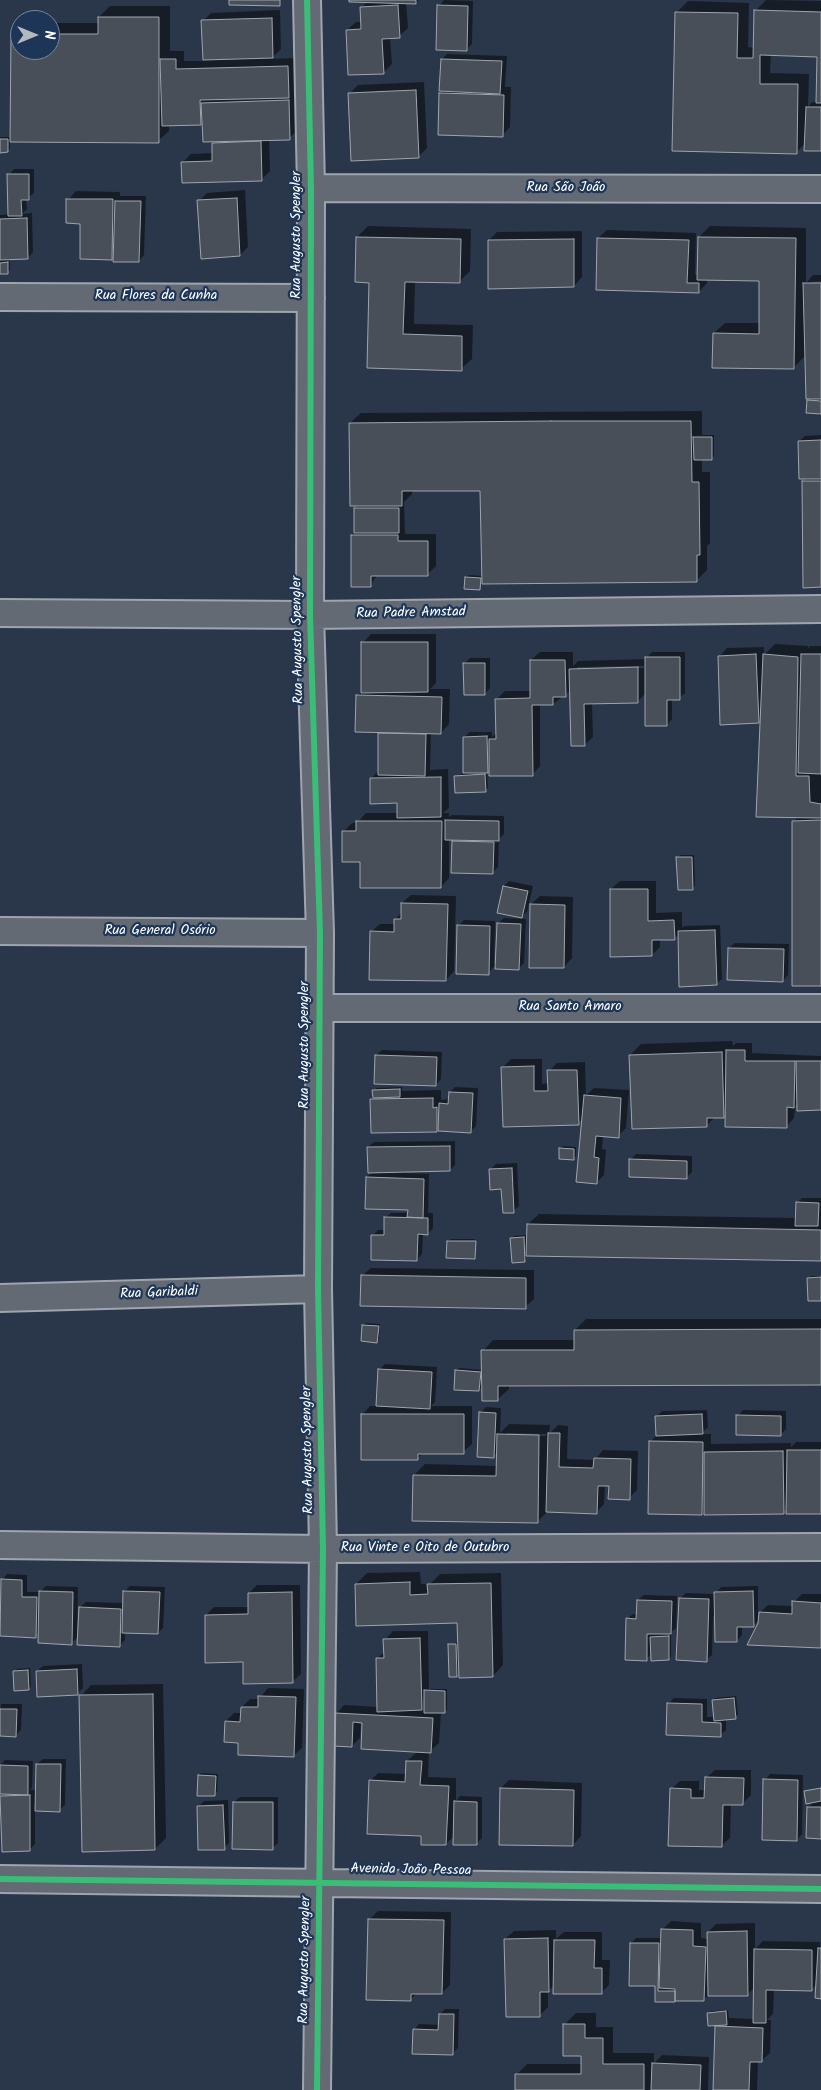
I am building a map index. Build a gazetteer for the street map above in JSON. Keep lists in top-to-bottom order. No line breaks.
{"streets":{"street":["Rua São João","Rua Augusto Spengler","Rua Flores da Cunha","Rua Padre Amstad","Rua General Osório","Rua Santo Amaro","Rua Garibaldi","Rua Vinte e Oito de Outubro","Avenida João Pessoa"]},"crossings":[["Rua São João","Rua Augusto Spengler"],["Rua Augusto Spengler","Rua Flores da Cunha"],["Rua Augusto Spengler","Rua Padre Amstad"],["Rua Augusto Spengler","Rua General Osório"],["Rua Augusto Spengler","Rua Santo Amaro"],["Rua Augusto Spengler","Rua Garibaldi"],["Rua Augusto Spengler","Rua Vinte e Oito de Outubro"],["Rua Augusto Spengler","Avenida João Pessoa"]],"north":"right"}
